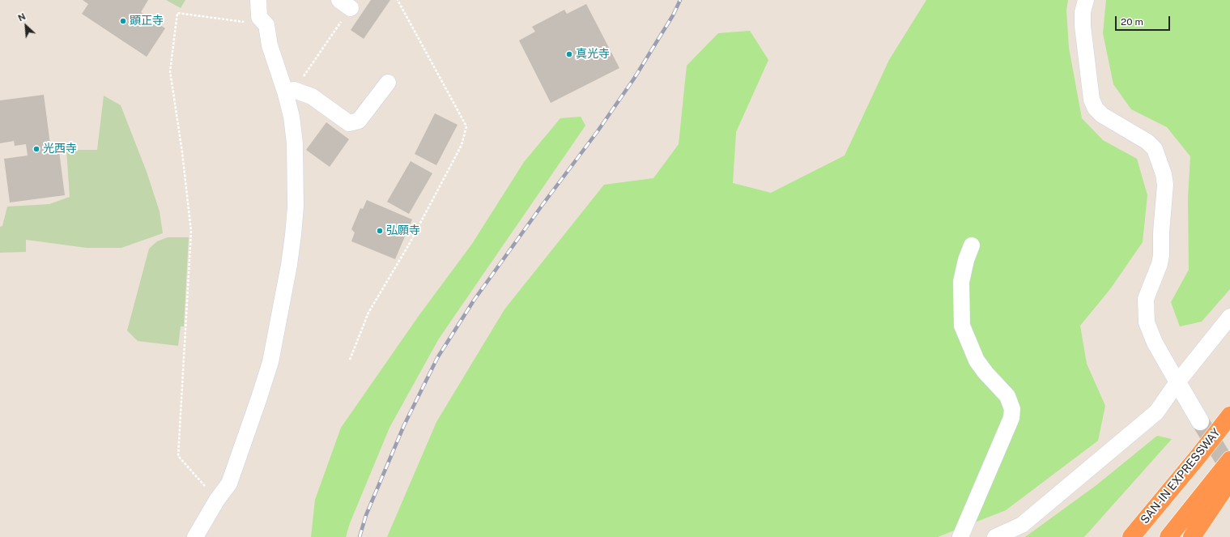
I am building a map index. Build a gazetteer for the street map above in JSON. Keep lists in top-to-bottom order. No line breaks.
{"streets":{"highway":["SAN-IN EXPRESSWAY"]},"places":["顕正寺","真光寺","光西寺","弘願寺"],"scale_bar":"20 m","north":"top left"}
